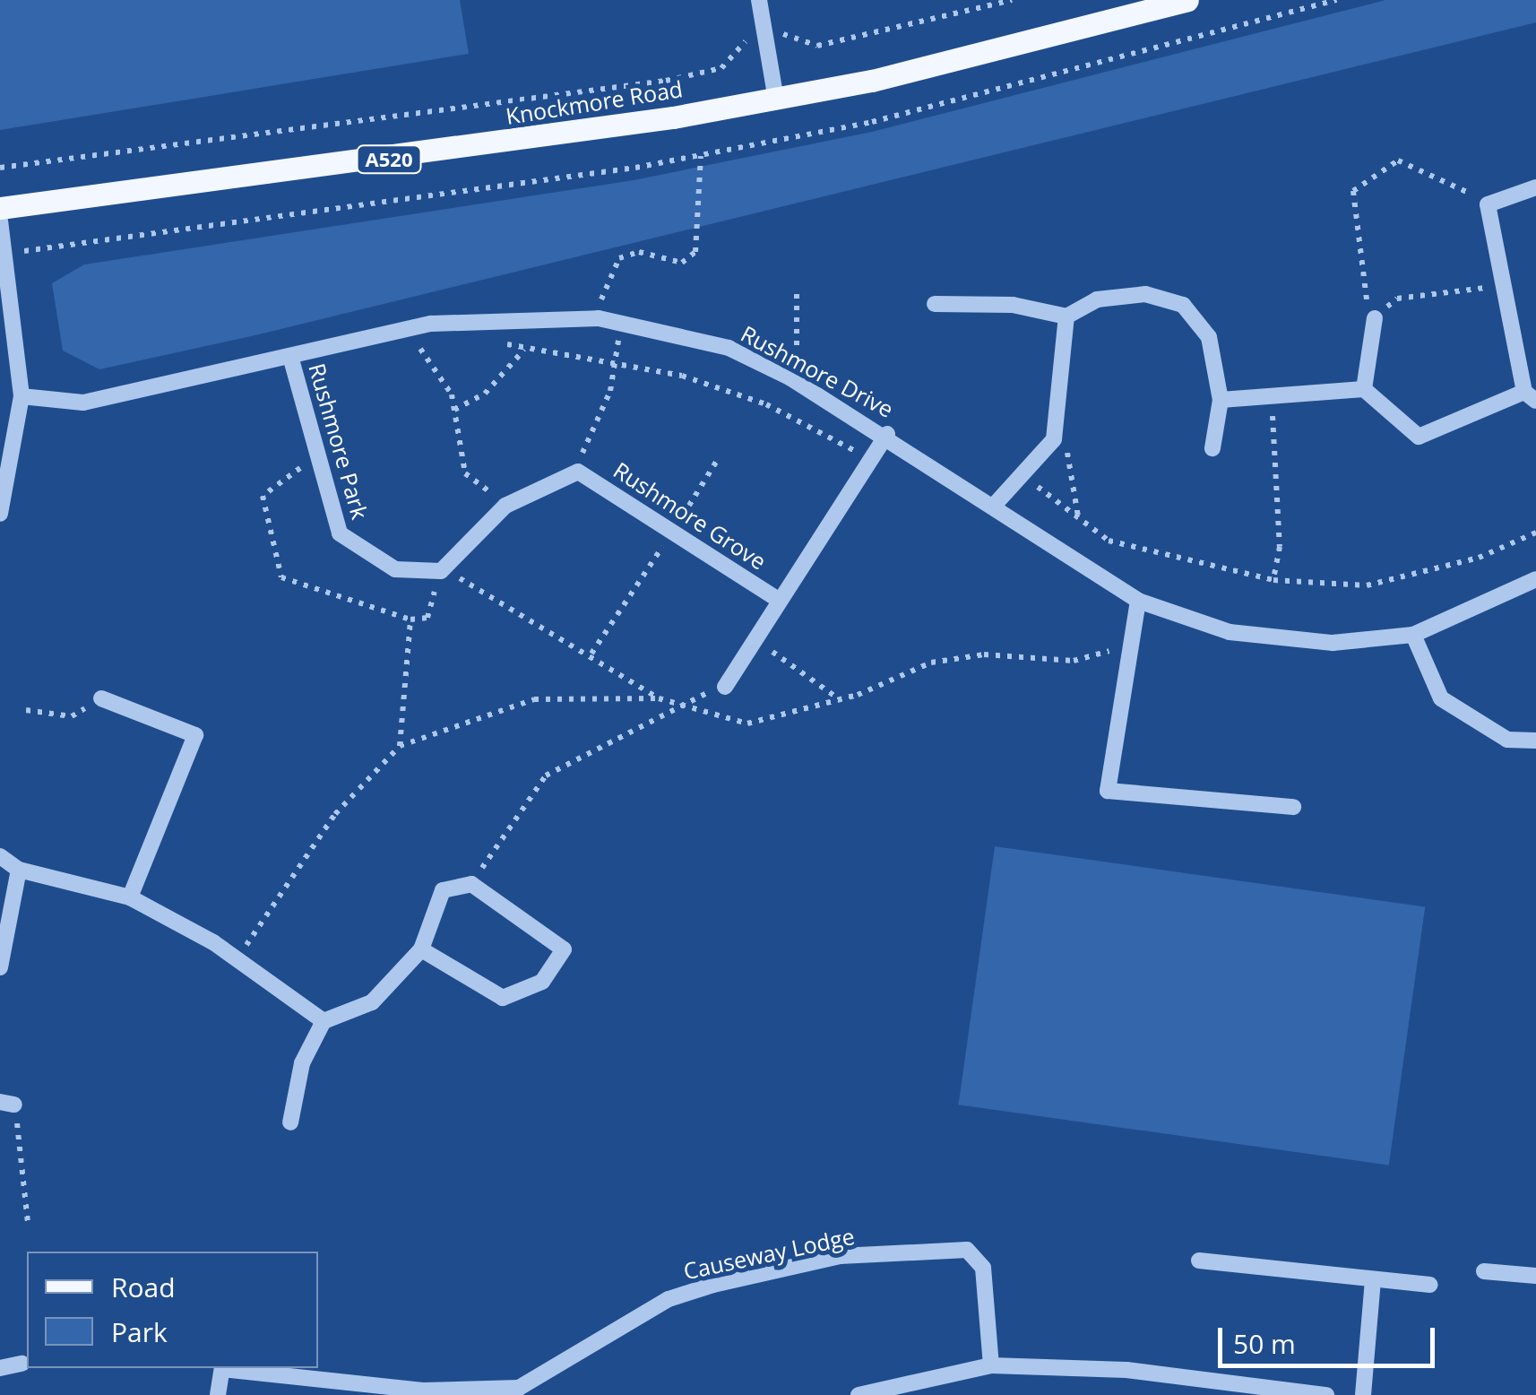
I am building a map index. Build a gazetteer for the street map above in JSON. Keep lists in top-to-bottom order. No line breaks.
{"streets":{"main road":["Knockmore Road","A520"],"street":["Rushmore Drive","Rushmore Park","Rushmore Grove","Causeway Lodge"]},"crossings":[["Rushmore Drive","Rushmore Park"],["Rushmore Drive","Rushmore Grove"]],"legend":["Road","Park"],"scale_bar":"50 m"}
